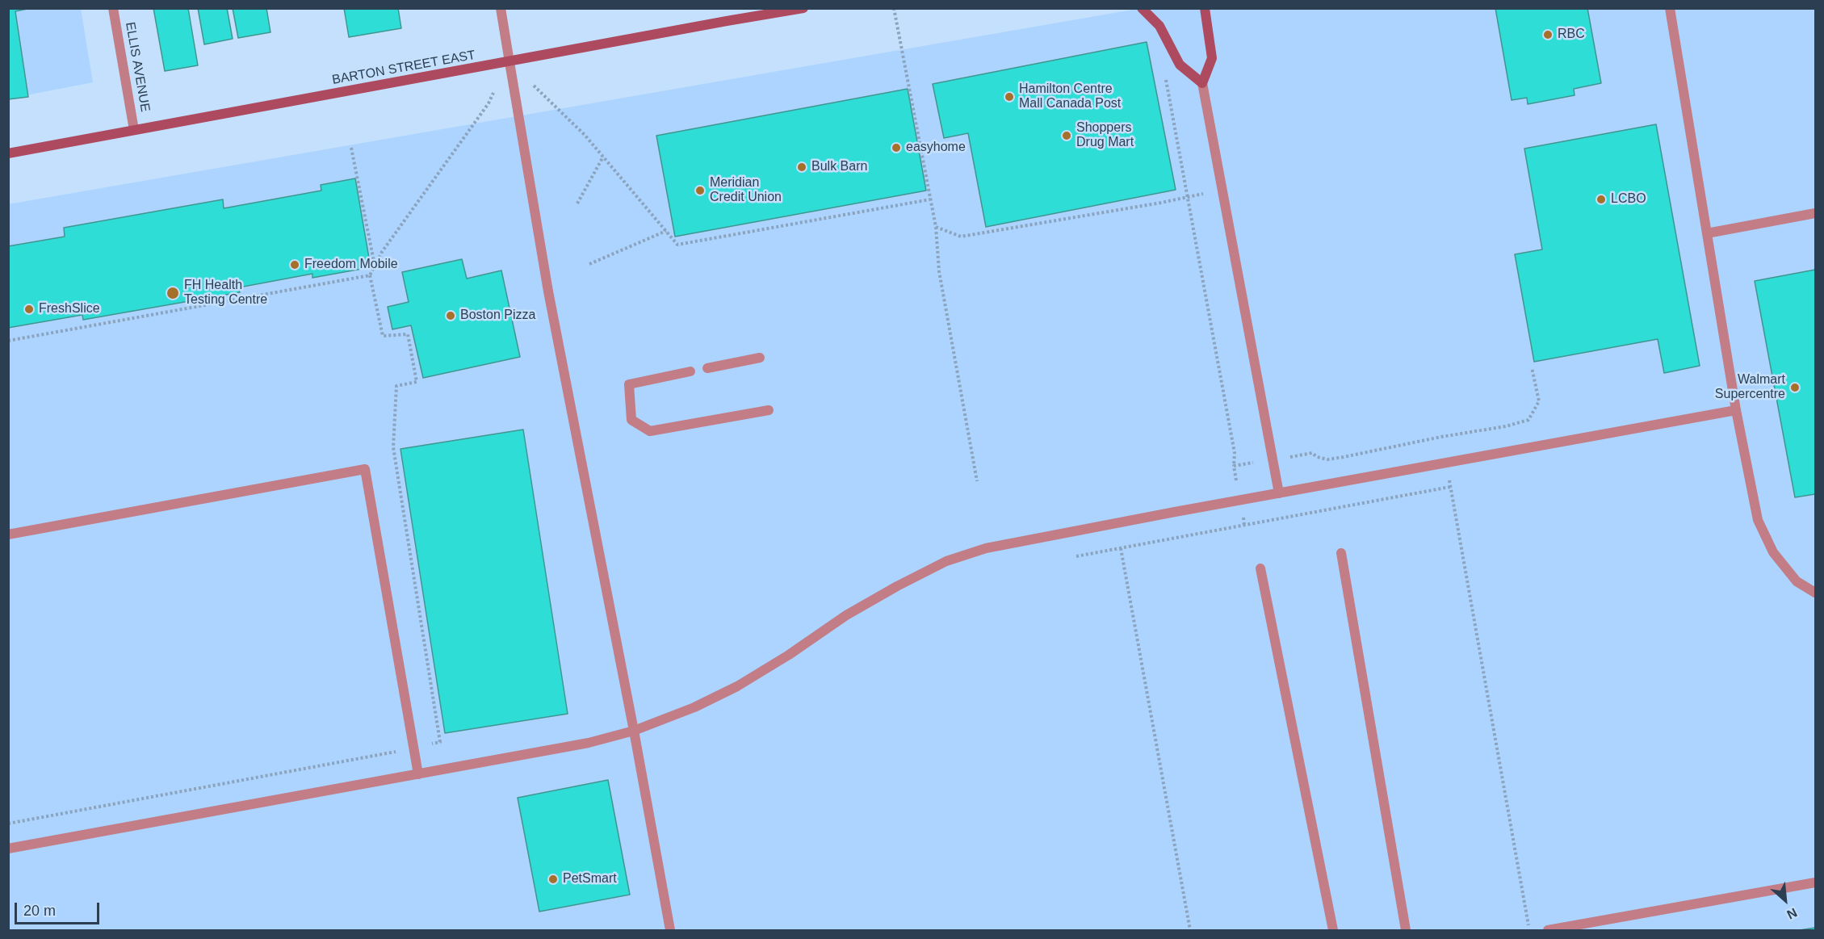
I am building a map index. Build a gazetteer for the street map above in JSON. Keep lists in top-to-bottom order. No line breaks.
{"streets":{"main road":["BARTON STREET EAST"],"street":["ELLIS AVENUE"]},"crossings":[["ELLIS AVENUE","BARTON STREET EAST"]],"places":["RBC","Hamilton Centre Mall Canada Post","Shoppers Drug Mart","easyhome","Bulk Barn","Meridian Credit Union","LCBO","Freedom Mobile","FH Health Testing Centre","FreshSlice","Boston Pizza","Walmart Supercentre","PetSmart"],"scale_bar":"20 m","north":"bottom right"}
